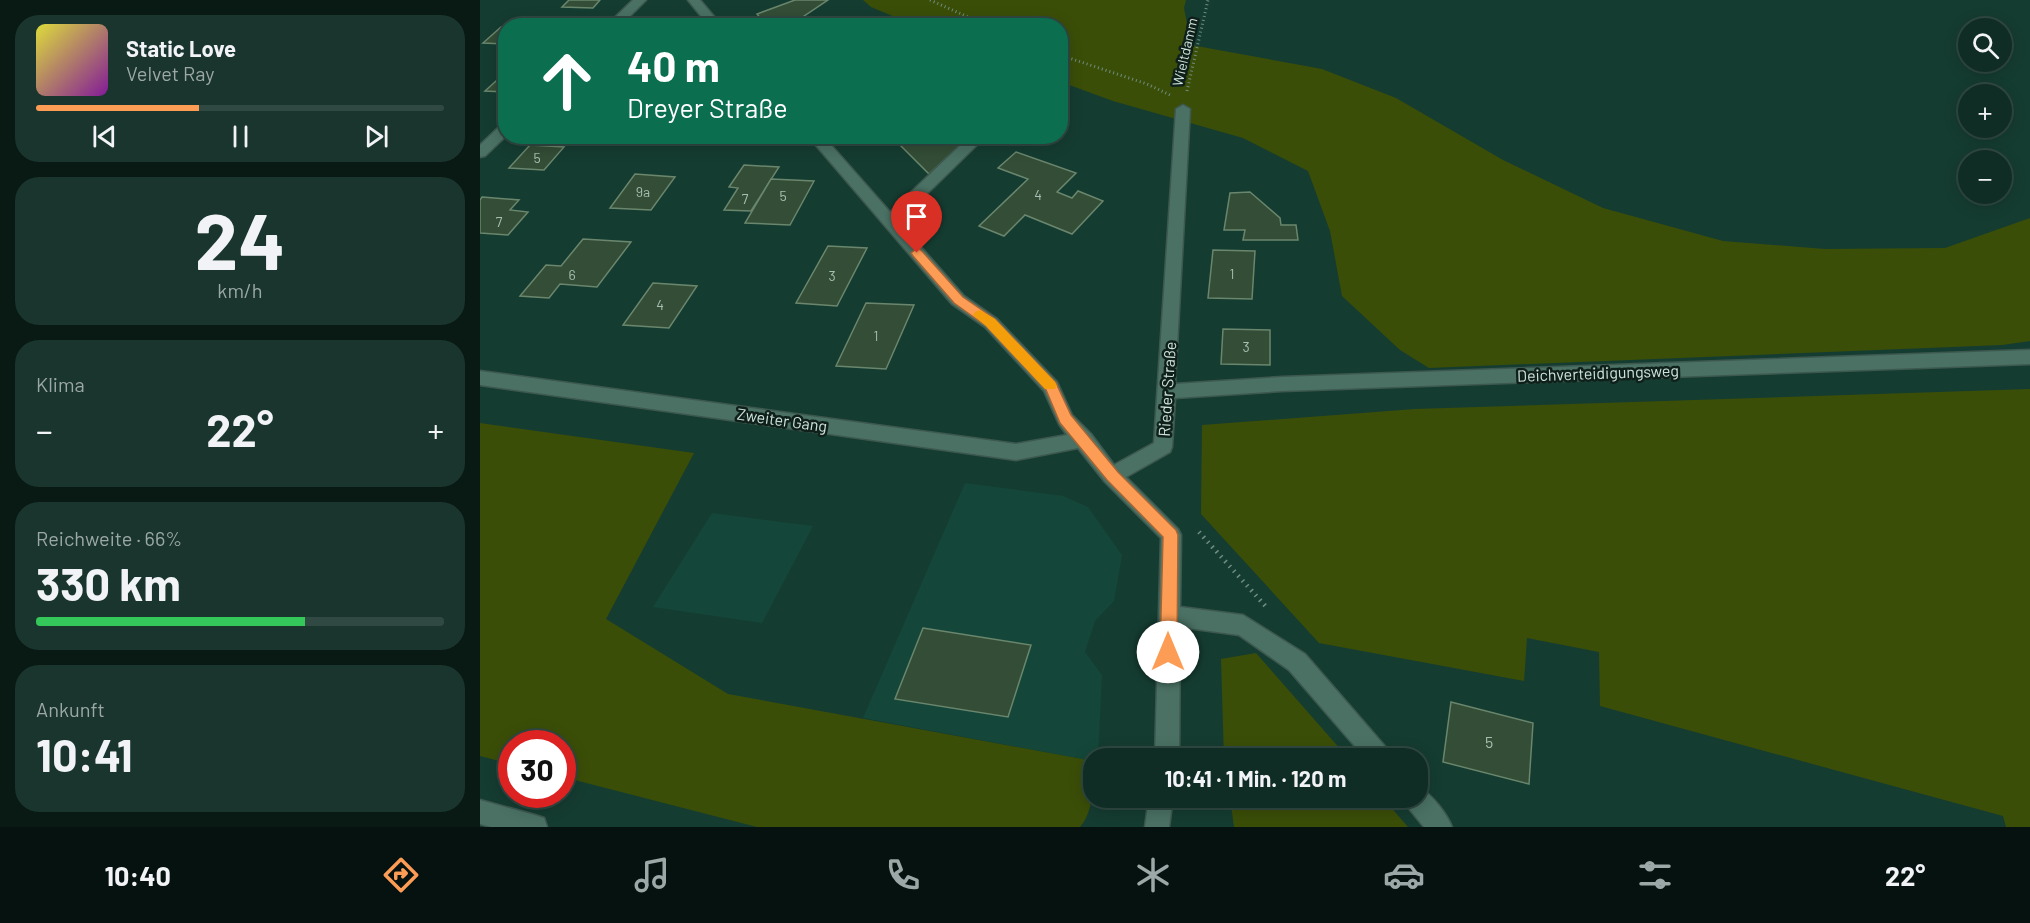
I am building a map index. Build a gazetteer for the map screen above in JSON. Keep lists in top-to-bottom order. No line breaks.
{"streets":{"street":["Deichverteidigungsweg","Rieder Straße","Zweiter Gang"],"path":["Wieltdamm"]},"crossings":[["Wieltdamm","Rieder Straße"],["Deichverteidigungsweg","Rieder Straße"]],"house_numbers":["5","9a","4","5","7","7","1","6","3","4","1","3","5"],"page":{"map_buttons":["+","−"],"turn":["40 m","Dreyer Straße"],"song":["Static Love","Velvet Ray"],"tile":[["24","km/h"],"Klima",["Reichweite · 66%","330 km"],["Ankunft","10:41"]],"heat":["−","22°","+"],"limit":"30","trip":"10:41 · 1 Min. · 120 m","tabs":["10:40","22°"]}}
